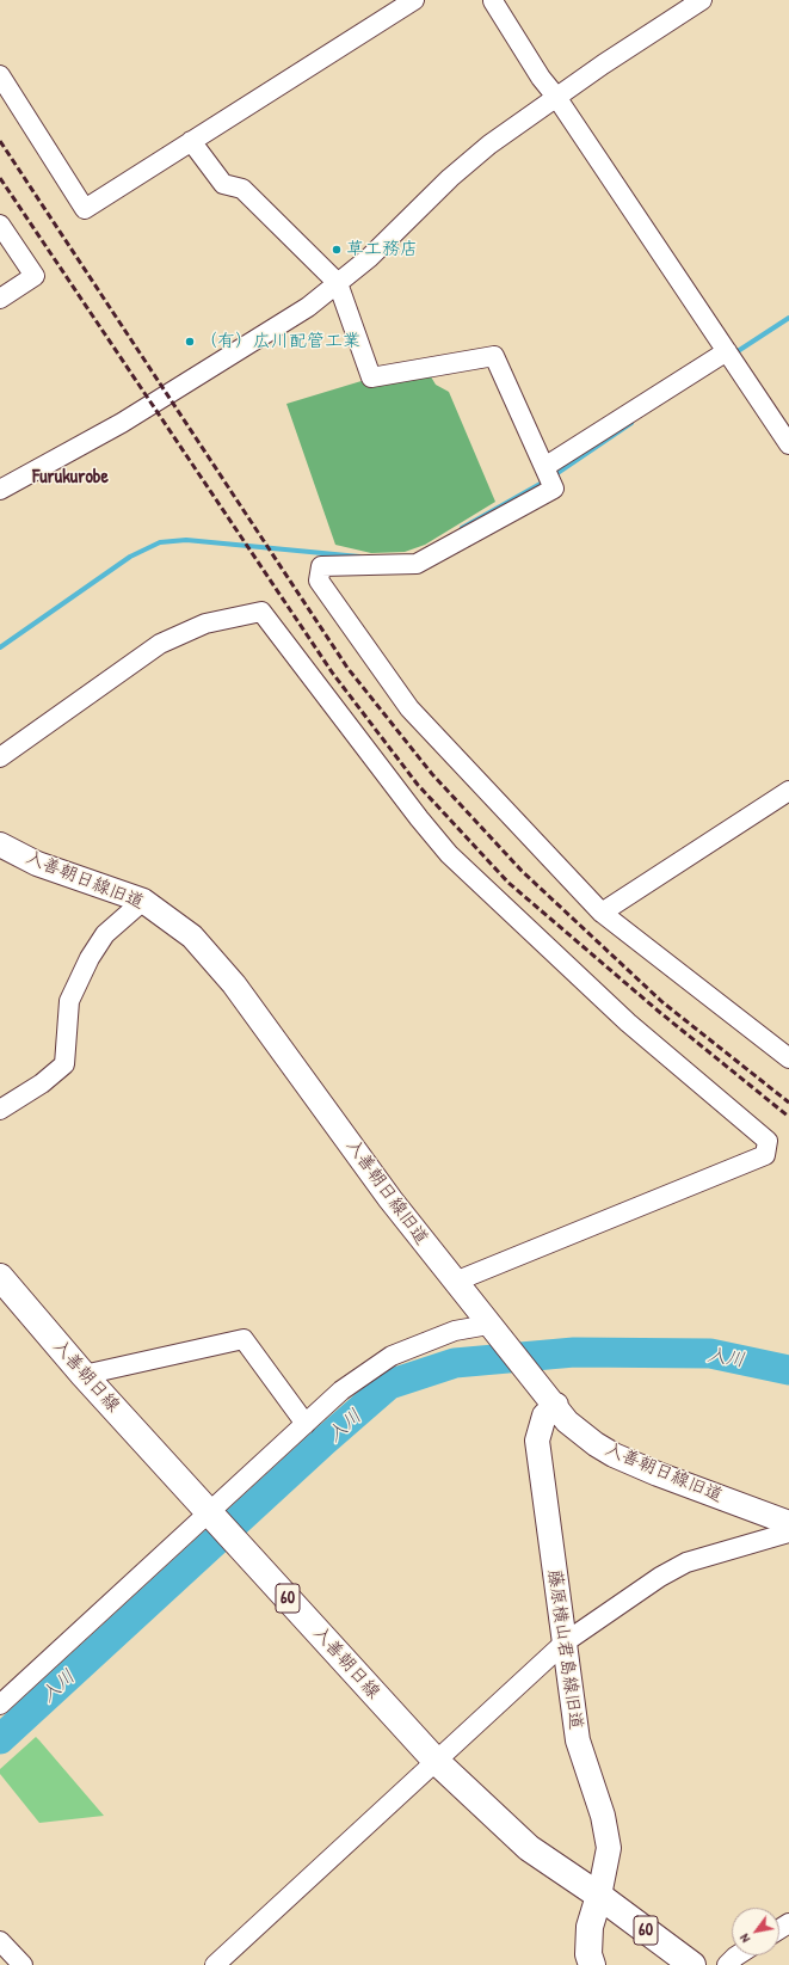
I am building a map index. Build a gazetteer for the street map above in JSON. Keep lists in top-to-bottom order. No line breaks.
{"streets":{"main road":["入善朝日線","60"],"street":["入善朝日線旧道","藤原横山君島線旧道"]},"crossings":[["入善朝日線旧道","藤原横山君島線旧道"],["入善朝日線","藤原横山君島線旧道"]],"districts":["Furukurobe"],"water":["入川"],"places":["草工務店","（有）広川配管工業"],"north":"bottom left"}
